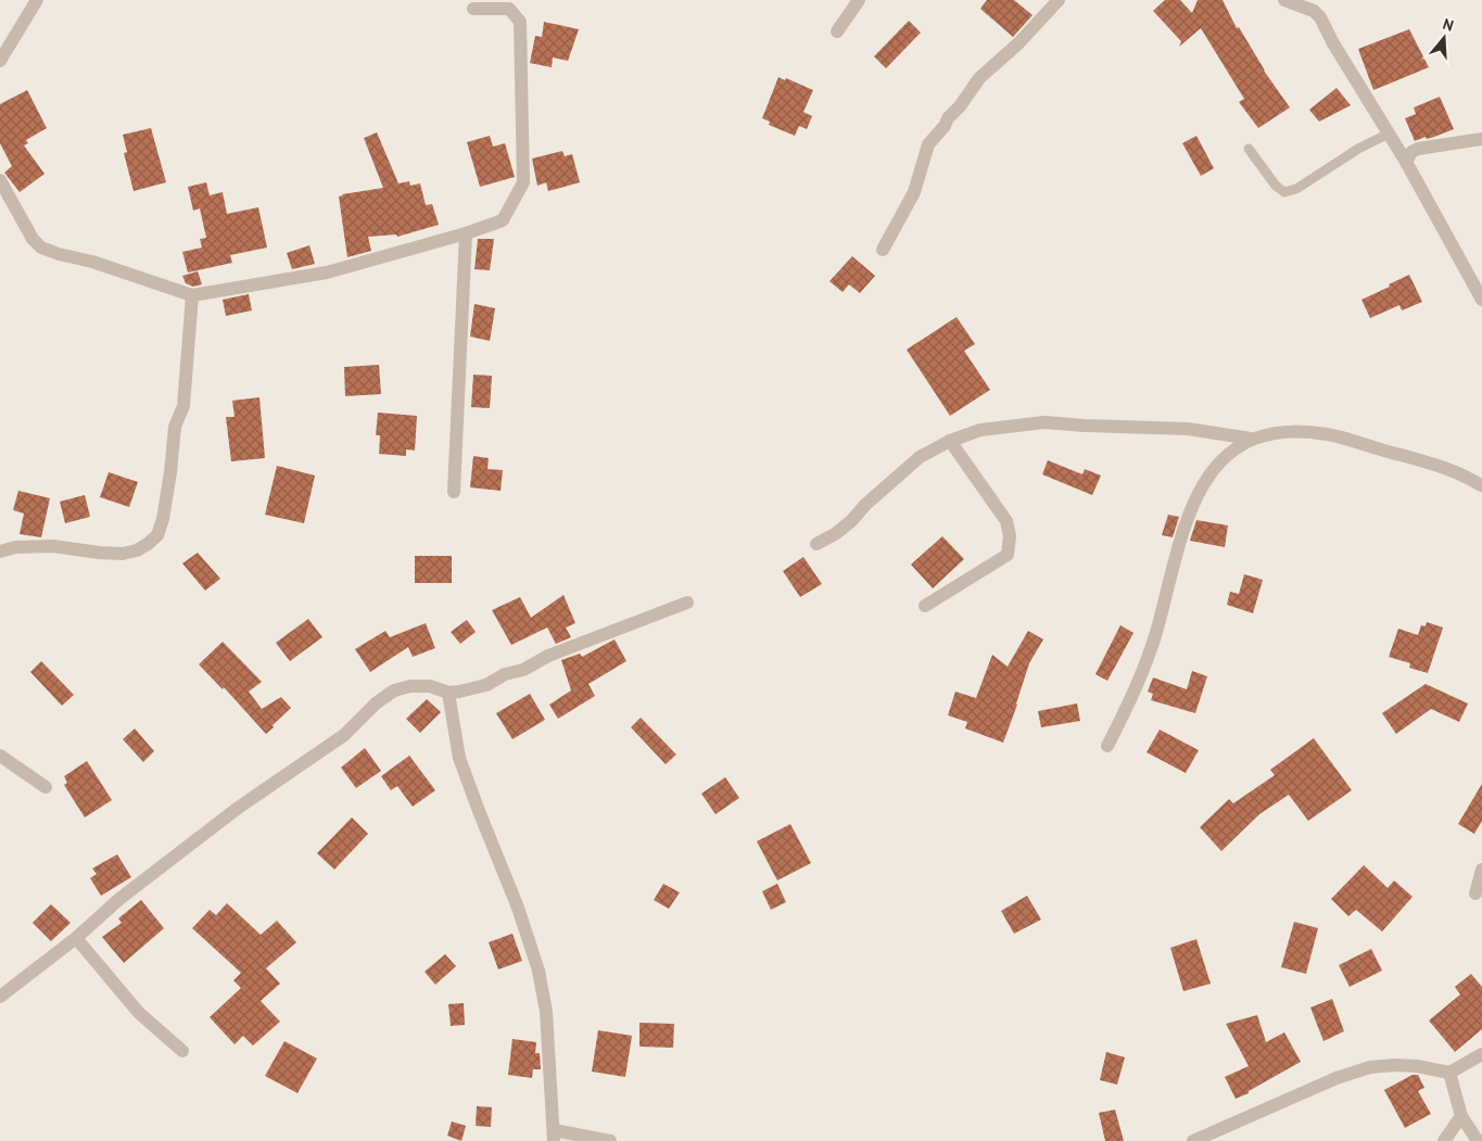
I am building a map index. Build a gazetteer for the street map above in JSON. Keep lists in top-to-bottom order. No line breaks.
{"north":"top"}
